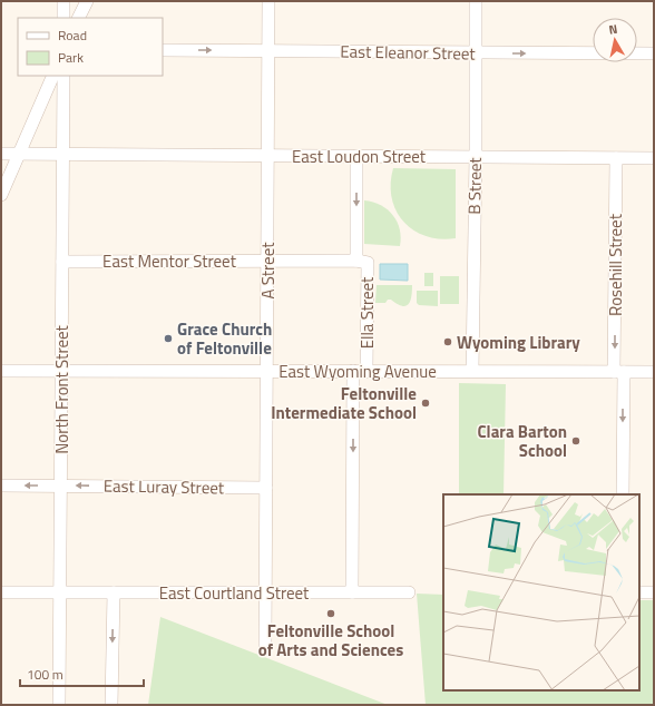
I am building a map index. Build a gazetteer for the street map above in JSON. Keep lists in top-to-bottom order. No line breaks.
{"streets":{"street":["East Eleanor Street","East Loudon Street","B Street","East Mentor Street","Rosehill Street","A Street","Ella Street","East Wyoming Avenue","North Front Street","East Luray Street","East Courtland Street"]},"crossings":[["East Eleanor Street","B Street"],["East Eleanor Street","A Street"],["East Loudon Street","B Street"],["East Loudon Street","Rosehill Street"],["East Loudon Street","A Street"],["East Loudon Street","Ella Street"],["East Loudon Street","North Front Street"],["B Street","East Wyoming Avenue"],["East Mentor Street","A Street"],["East Mentor Street","Ella Street"],["East Mentor Street","North Front Street"],["Rosehill Street","East Wyoming Avenue"],["A Street","East Wyoming Avenue"],["A Street","East Luray Street"],["A Street","East Courtland Street"],["Ella Street","East Wyoming Avenue"],["Ella Street","East Courtland Street"],["East Wyoming Avenue","North Front Street"],["North Front Street","East Luray Street"],["North Front Street","East Courtland Street"]],"one_way":["East Eleanor Street","Rosehill Street","Ella Street","East Luray Street"],"places":["Grace Church of Feltonville","Wyoming Library","Feltonville Intermediate School","Clara Barton School","Feltonville School of Arts and Sciences"],"legend":["Road","Park"],"scale_bar":"100 m","north":"top"}
